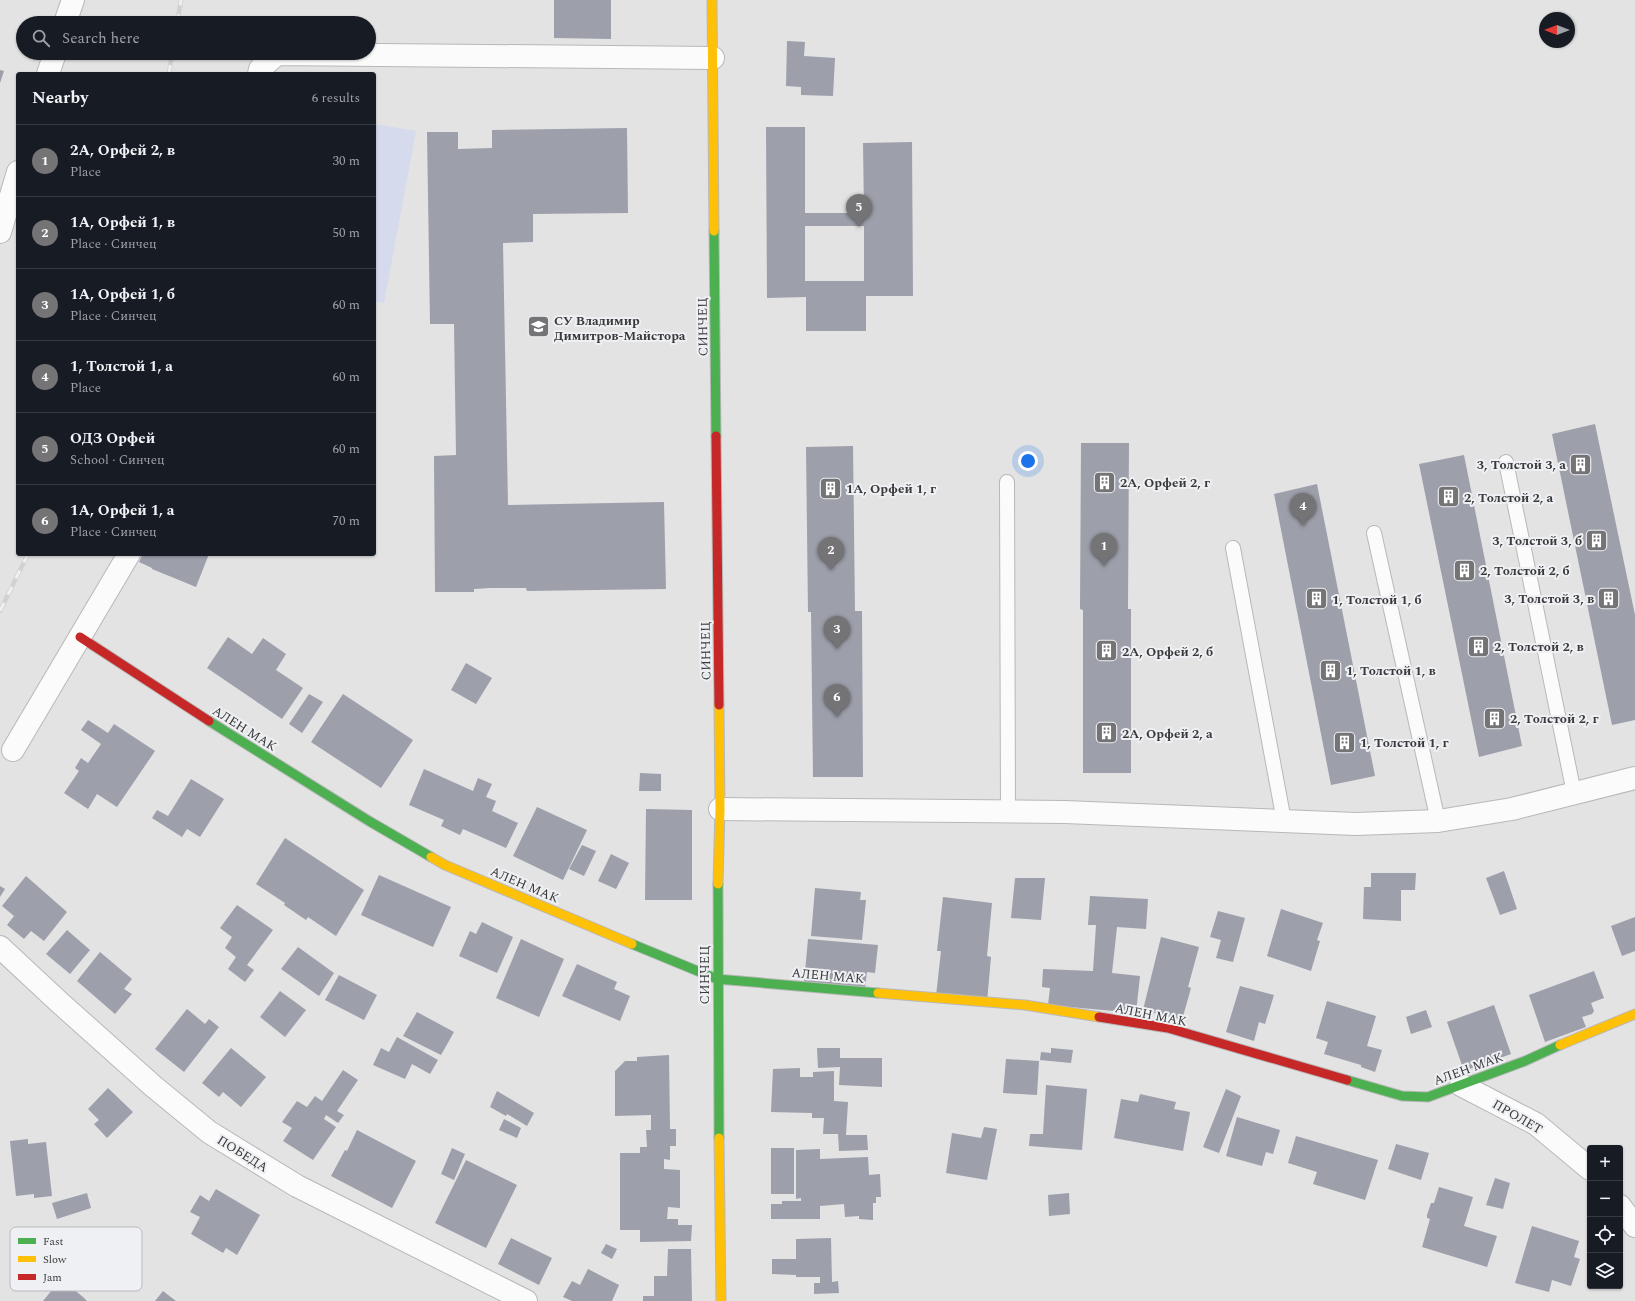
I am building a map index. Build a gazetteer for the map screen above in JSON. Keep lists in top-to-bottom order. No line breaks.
{"streets":{"street":["СИНЧЕЦ","АЛЕН МАК","ПРОЛЕТ","ПОБЕДА"]},"crossings":[["СИНЧЕЦ","АЛЕН МАК"],["АЛЕН МАК","ПРОЛЕТ"]],"places":{"school or university":["СУ Владимир Димитров-Майстора"],"building":["3, Толстой 3, а","2А, Орфей 2, г","1А, Орфей 1, г","2, Толстой 2, а","3, Толстой 3, б","2, Толстой 2, б","3, Толстой 3, в","1, Толстой 1, б","2, Толстой 2, в","2А, Орфей 2, б","1, Толстой 1, в","2, Толстой 2, г","2А, Орфей 2, а","1, Толстой 1, г"]},"legend":["Fast","Slow","Jam"],"north":"left","page":{"search":"Search here","heading":["Nearby","6 results"],"list":[{"mark":"1","name":"2А, Орфей 2, в","note":"Place","value":"30 m"},{"mark":"2","name":"1А, Орфей 1, в","note":"Place · Синчец","value":"50 m"},{"mark":"3","name":"1А, Орфей 1, б","note":"Place · Синчец","value":"60 m"},{"mark":"4","name":"1, Толстой 1, а","note":"Place","value":"60 m"},{"mark":"5","name":"ОДЗ Орфей","note":"School · Синчец","value":"60 m"},{"mark":"6","name":"1А, Орфей 1, а","note":"Place · Синчец","value":"70 m"}],"pins":["5","4","1","2","3","6"],"map_buttons":["+","−"]}}
